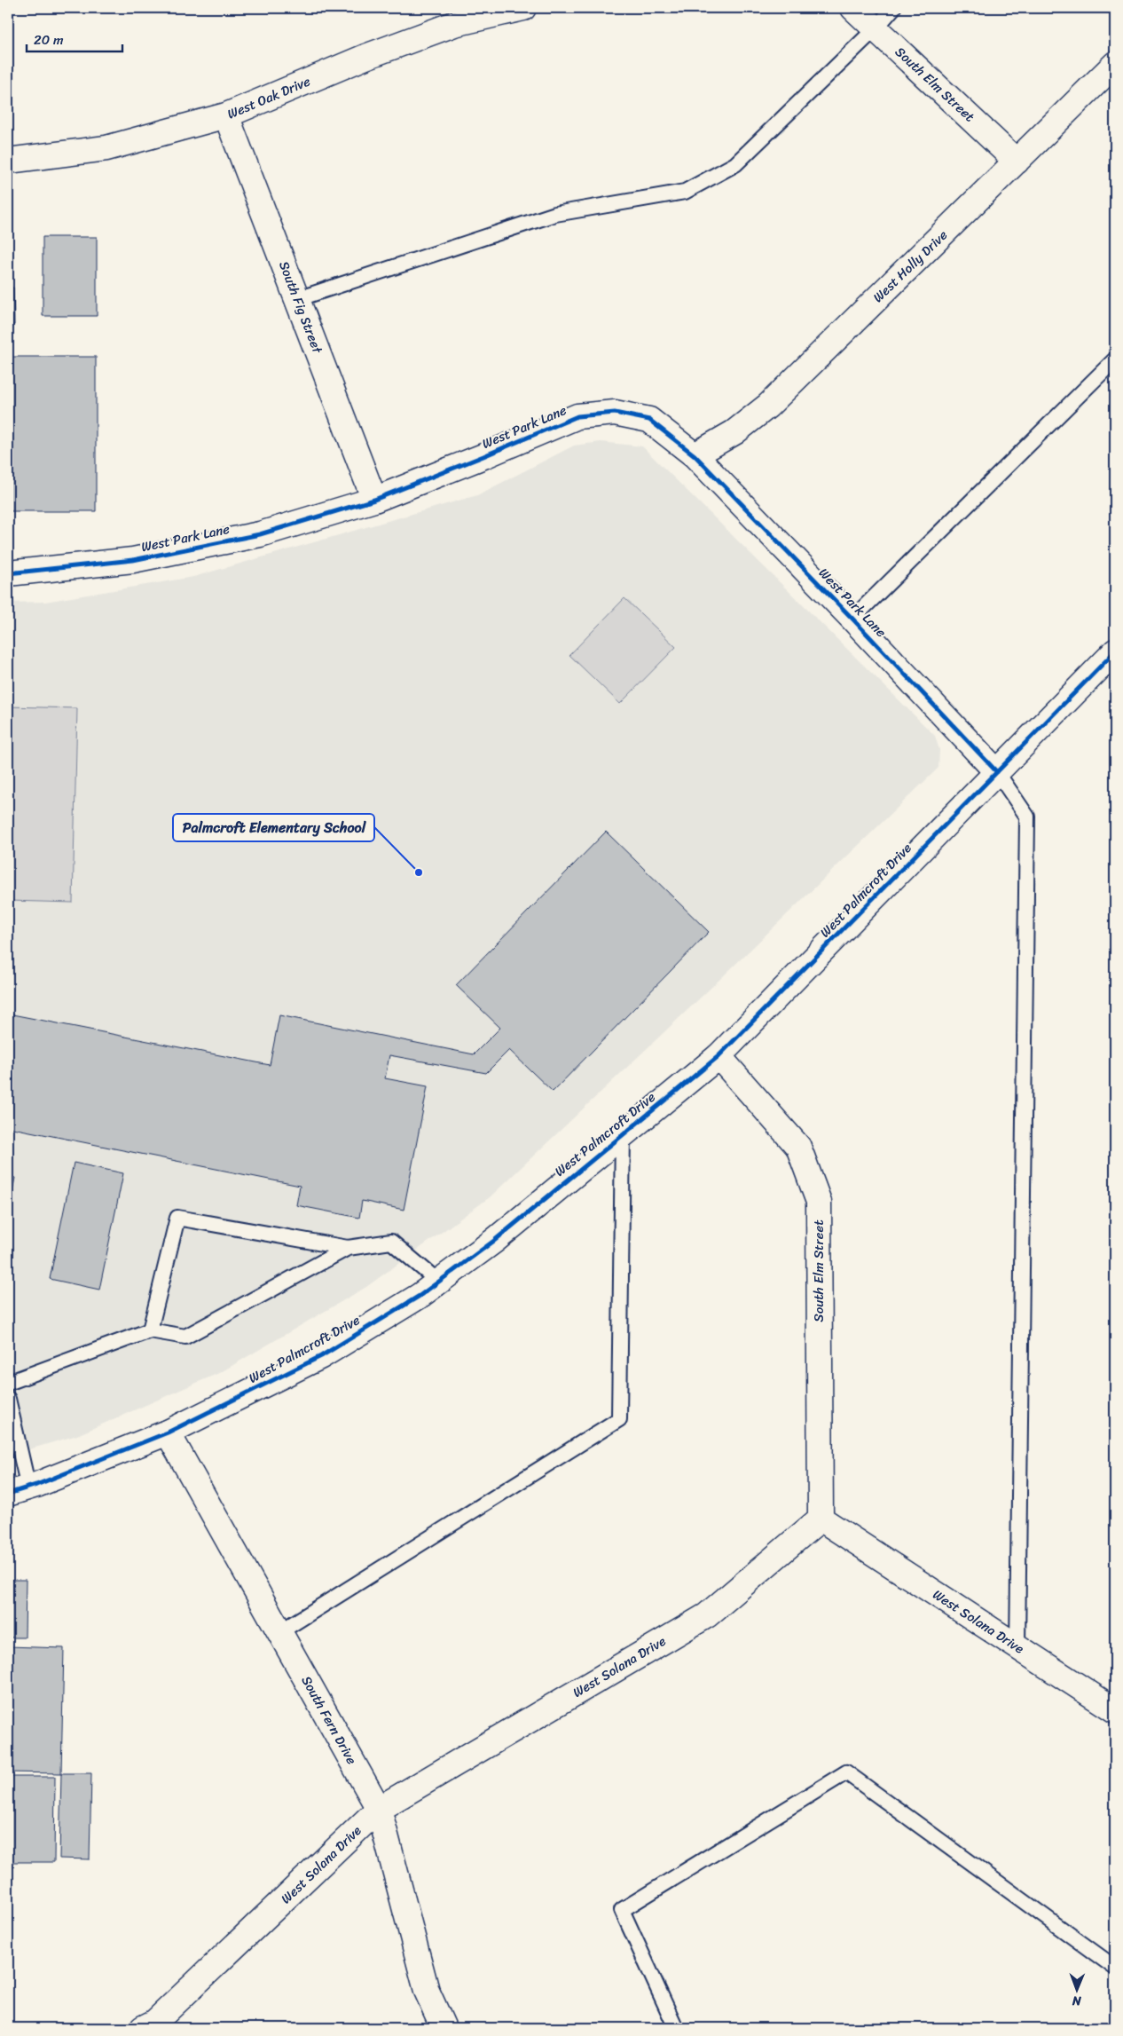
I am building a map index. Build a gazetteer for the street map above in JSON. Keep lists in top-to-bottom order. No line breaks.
{"streets":{"street":["South Elm Street","West Oak Drive","West Holly Drive","South Fig Street","West Park Lane","West Palmcroft Drive","West Solana Drive","South Fern Drive"]},"crossings":[["South Elm Street","West Holly Drive"],["South Elm Street","West Palmcroft Drive"],["South Elm Street","West Solana Drive"],["West Oak Drive","South Fig Street"],["West Holly Drive","West Park Lane"],["South Fig Street","West Park Lane"],["West Park Lane","West Palmcroft Drive"],["West Palmcroft Drive","South Fern Drive"],["West Solana Drive","South Fern Drive"]],"places":["Palmcroft Elementary School"],"scale_bar":"20 m","north":"bottom"}
